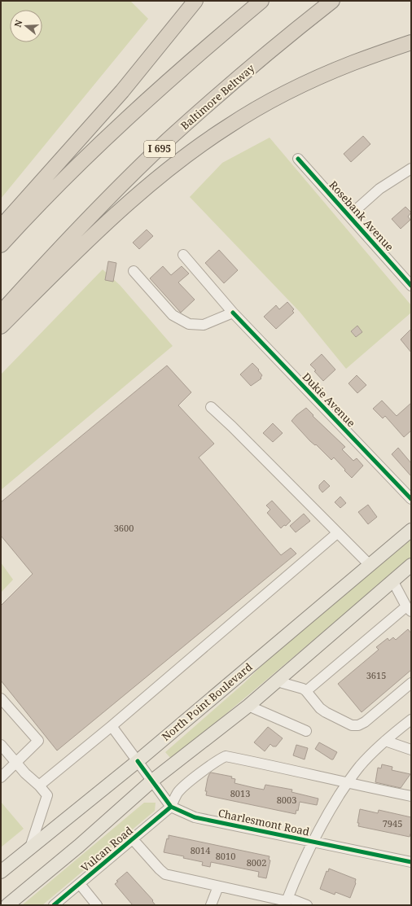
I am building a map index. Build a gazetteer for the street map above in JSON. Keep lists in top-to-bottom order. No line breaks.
{"streets":{"highway":["Baltimore Beltway","I 695"],"main road":["North Point Boulevard"],"street":["Rosebank Avenue","Dukie Avenue","Charlesmont Road","Vulcan Road"]},"crossings":[["Charlesmont Road","Vulcan Road"]],"house_numbers":["3600","3615","8013","8003","7945","8014","8010","8002"],"north":"left"}
